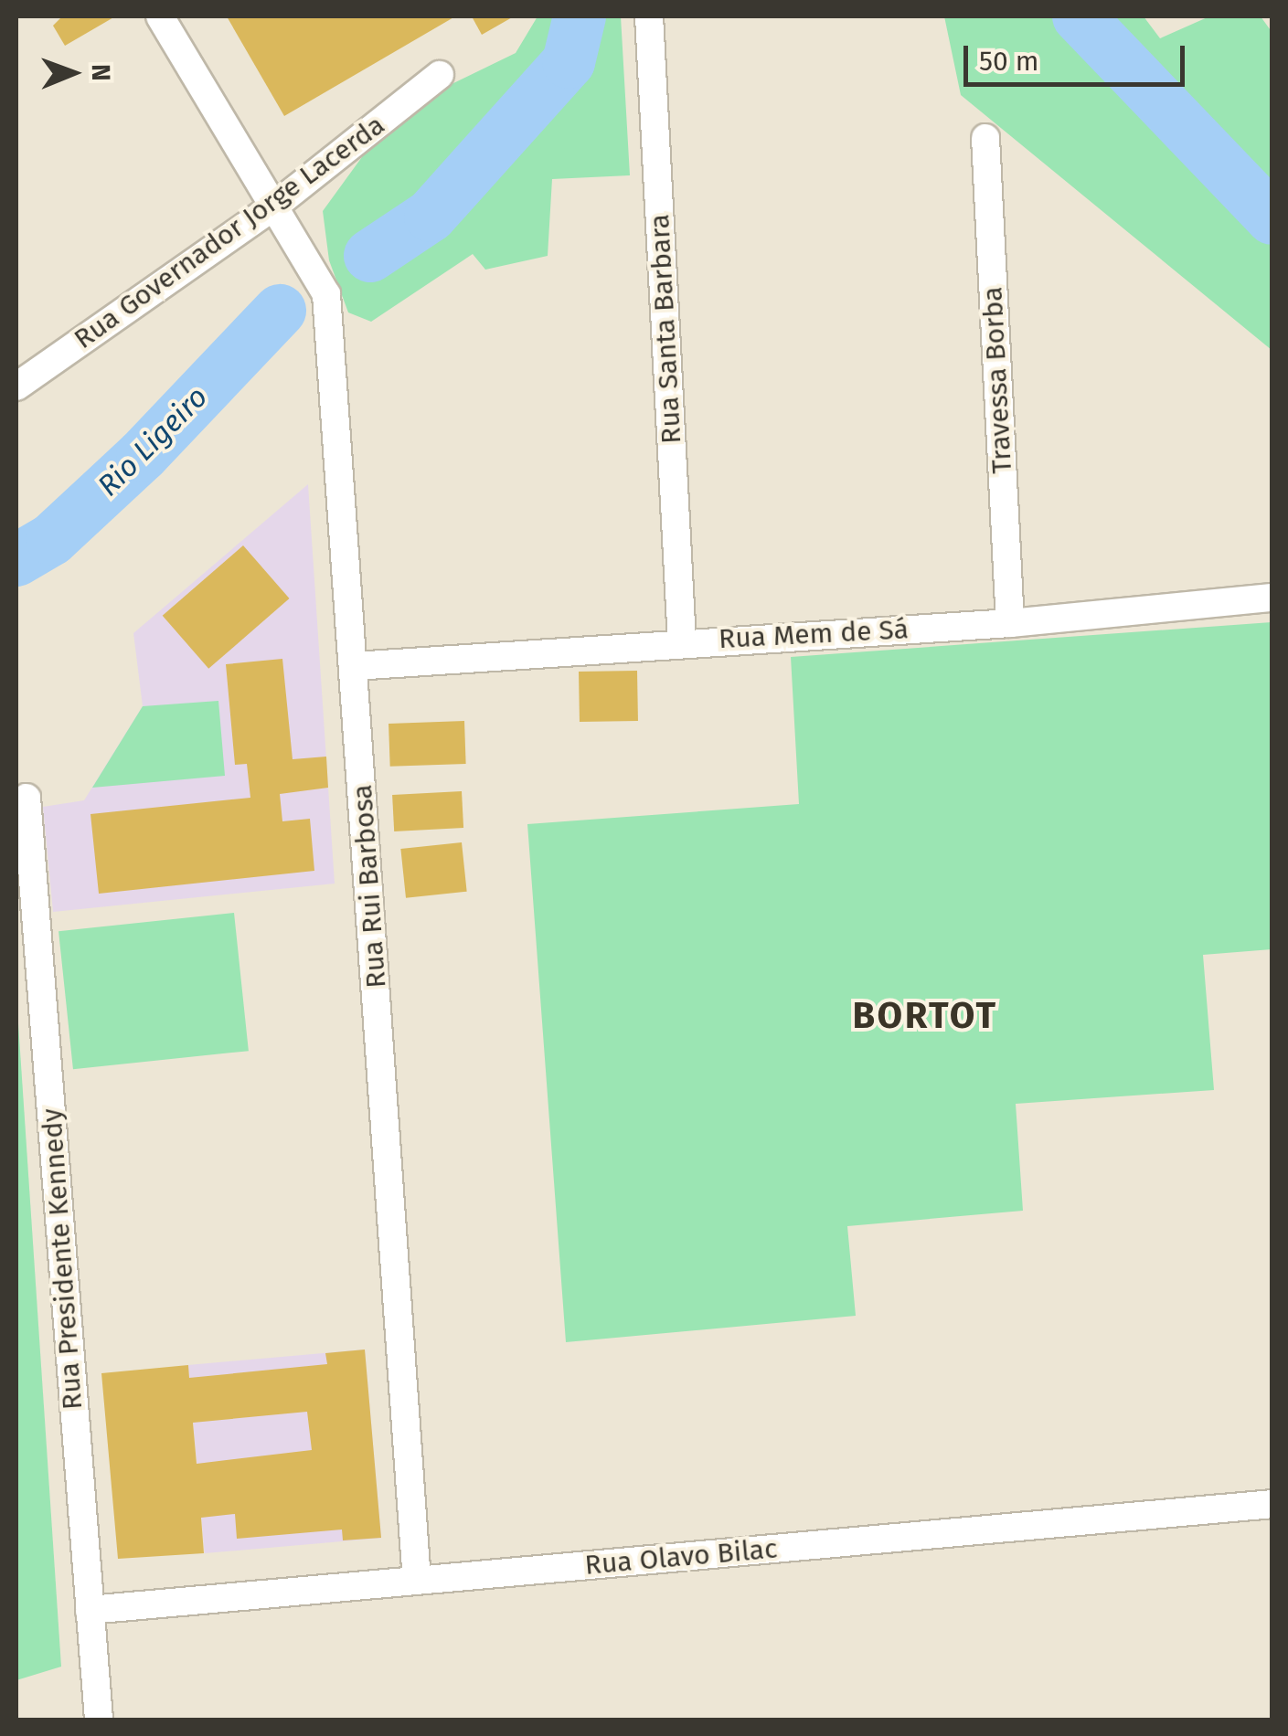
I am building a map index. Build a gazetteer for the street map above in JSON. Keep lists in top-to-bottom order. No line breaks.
{"streets":{"street":["Rua Governador Jorge Lacerda","Rua Santa Barbara","Travessa Borba","Rua Mem de Sá","Rua Rui Barbosa","Rua Presidente Kennedy","Rua Olavo Bilac"]},"crossings":[["Rua Governador Jorge Lacerda","Rua Rui Barbosa"],["Rua Santa Barbara","Rua Mem de Sá"],["Travessa Borba","Rua Mem de Sá"],["Rua Mem de Sá","Rua Rui Barbosa"],["Rua Rui Barbosa","Rua Olavo Bilac"],["Rua Presidente Kennedy","Rua Olavo Bilac"]],"districts":["BORTOT"],"water":["Rio Ligeiro"],"scale_bar":"50 m","north":"right"}
